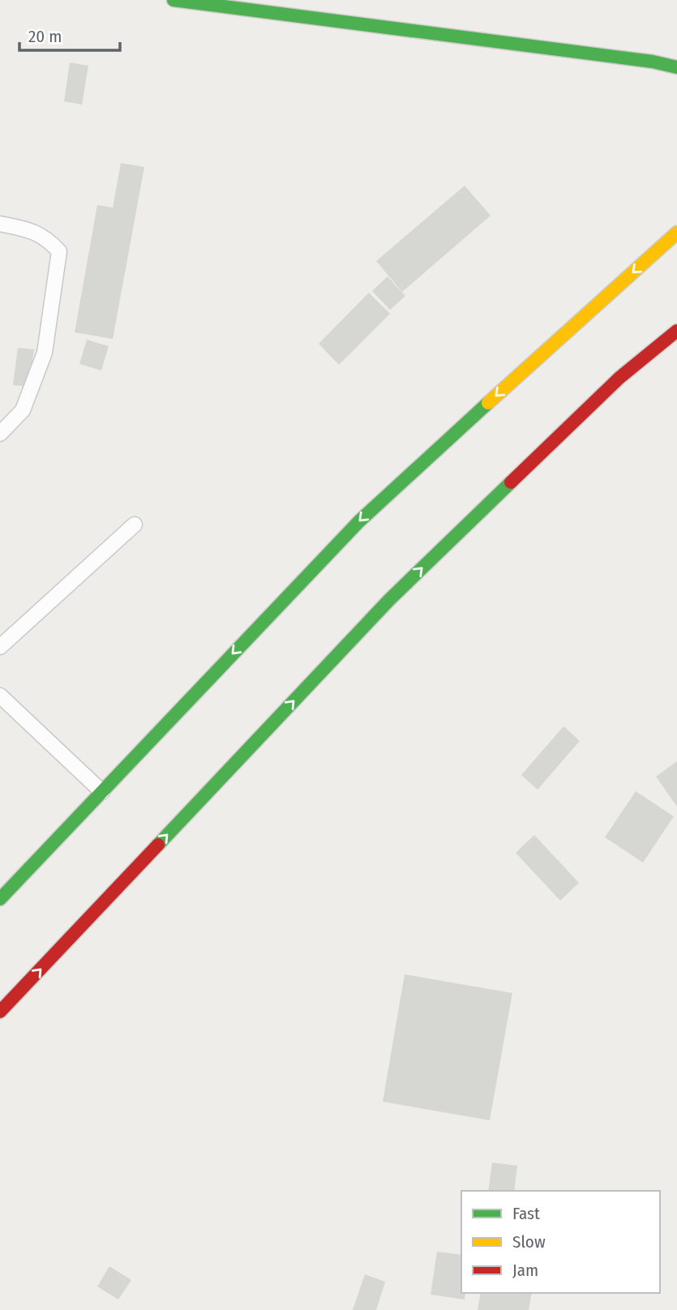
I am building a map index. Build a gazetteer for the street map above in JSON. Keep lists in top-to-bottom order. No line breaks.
{"legend":["Fast","Slow","Jam"],"scale_bar":"20 m"}
